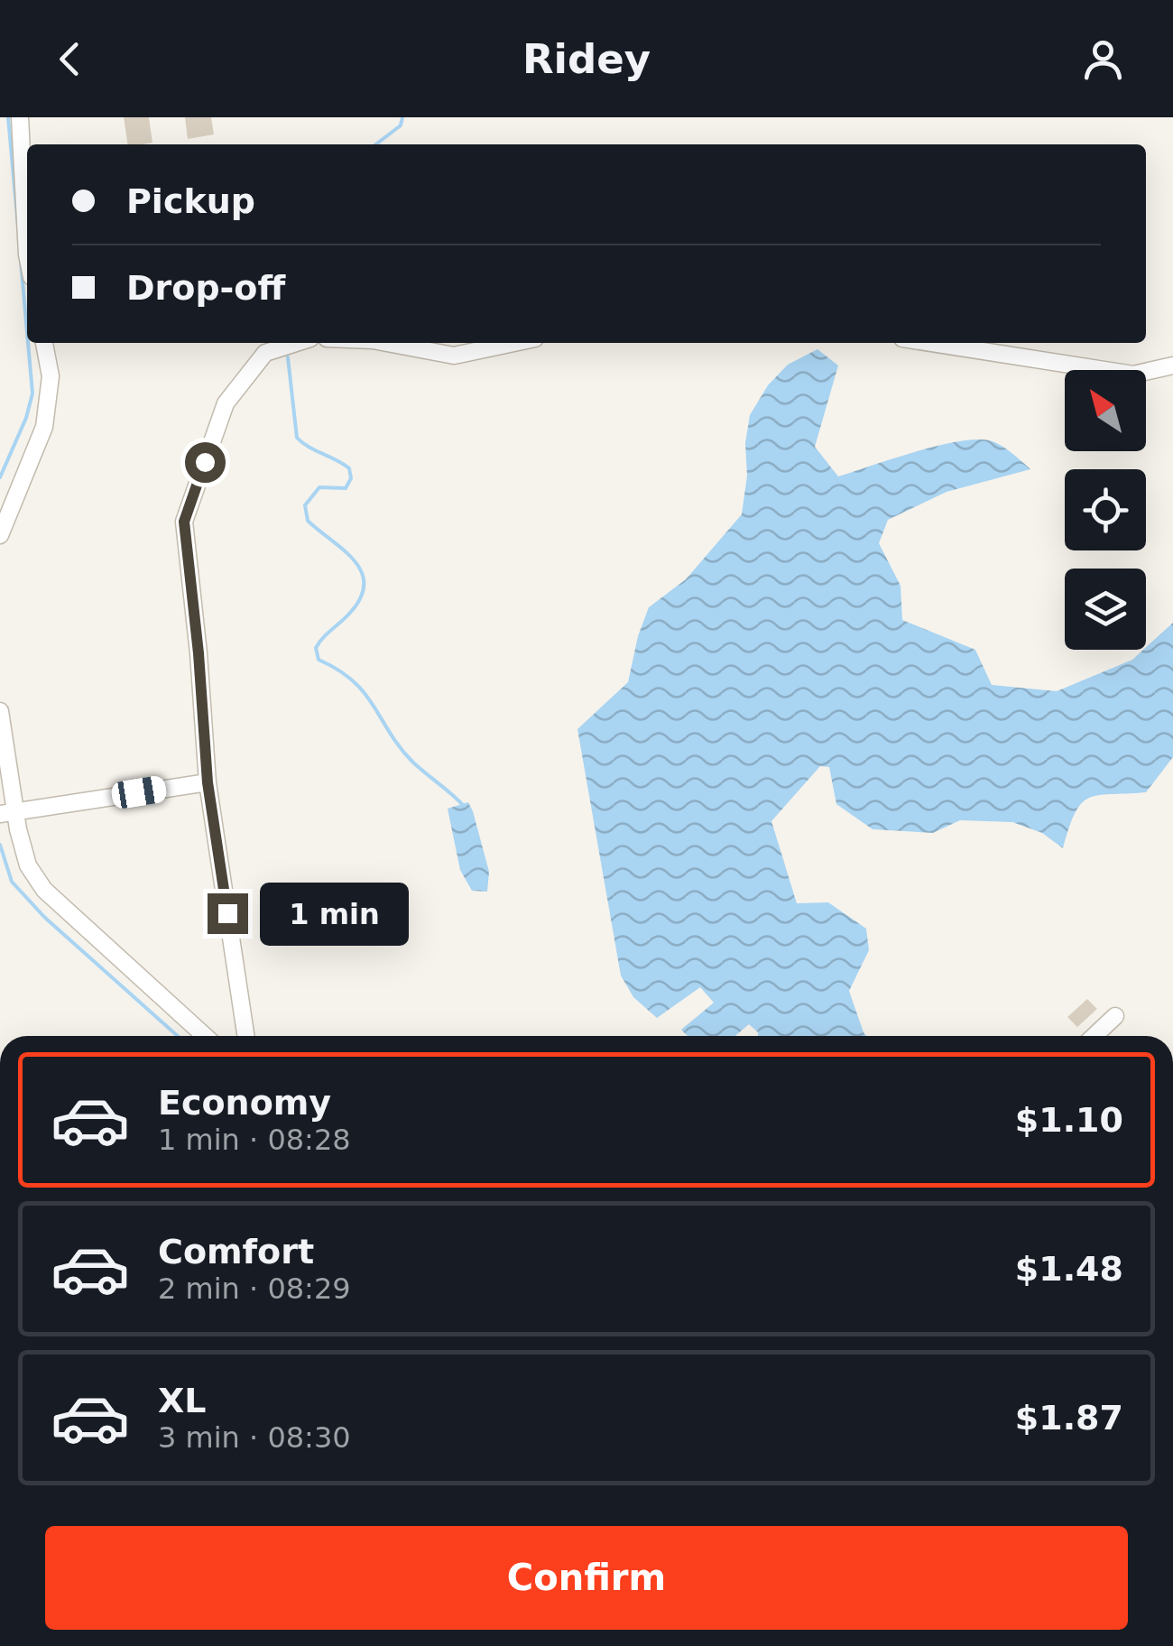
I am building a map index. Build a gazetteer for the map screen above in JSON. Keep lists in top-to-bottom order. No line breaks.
{"north":"top left","page":{"header":"Ridey","banner":["Pickup","Drop-off"],"bubble":"1 min","list":[{"name":"Economy","note":"1 min · 08:28","value":"$1.10"},{"name":"Comfort","note":"2 min · 08:29","value":"$1.48"},{"name":"XL","note":"3 min · 08:30","value":"$1.87"}],"buttons":"Confirm"}}
